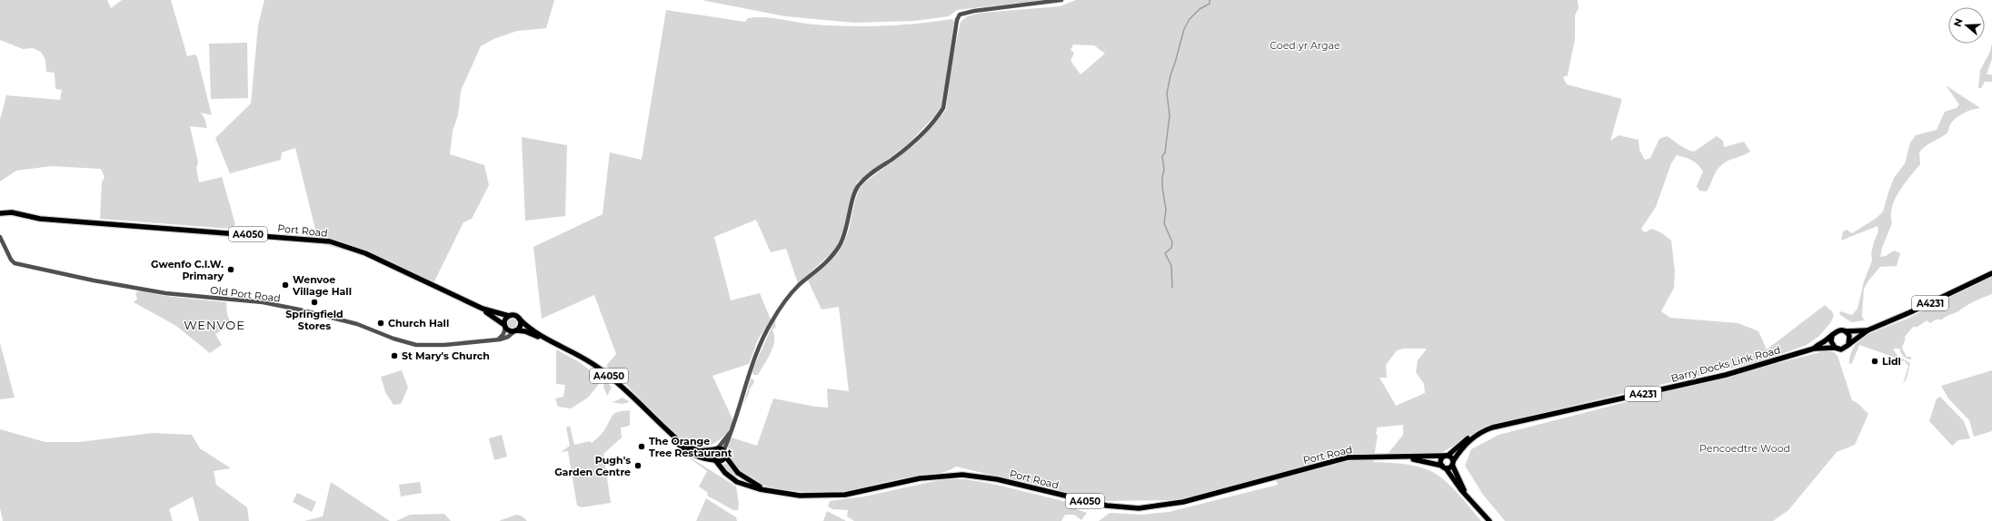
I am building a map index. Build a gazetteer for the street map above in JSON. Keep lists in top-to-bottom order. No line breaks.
{"streets":{"main road":["Port Road","A4050","A4231","Barry Docks Link Road"],"street":["Old Port Road"]},"crossings":[["Port Road","Old Port Road"],["Port Road","Barry Docks Link Road"],["A4231","Barry Docks Link Road"]],"districts":["WENVOE"],"parks":["Coed yr Argae","Pencoedtre Wood"],"places":["Gwenfo C.I.W. Primary","Wenvoe Village Hall","Springfield Stores","Church Hall","St Mary's Church","Lidl","The Orange Tree Restaurant","Pugh's Garden Centre"],"north":"left"}
